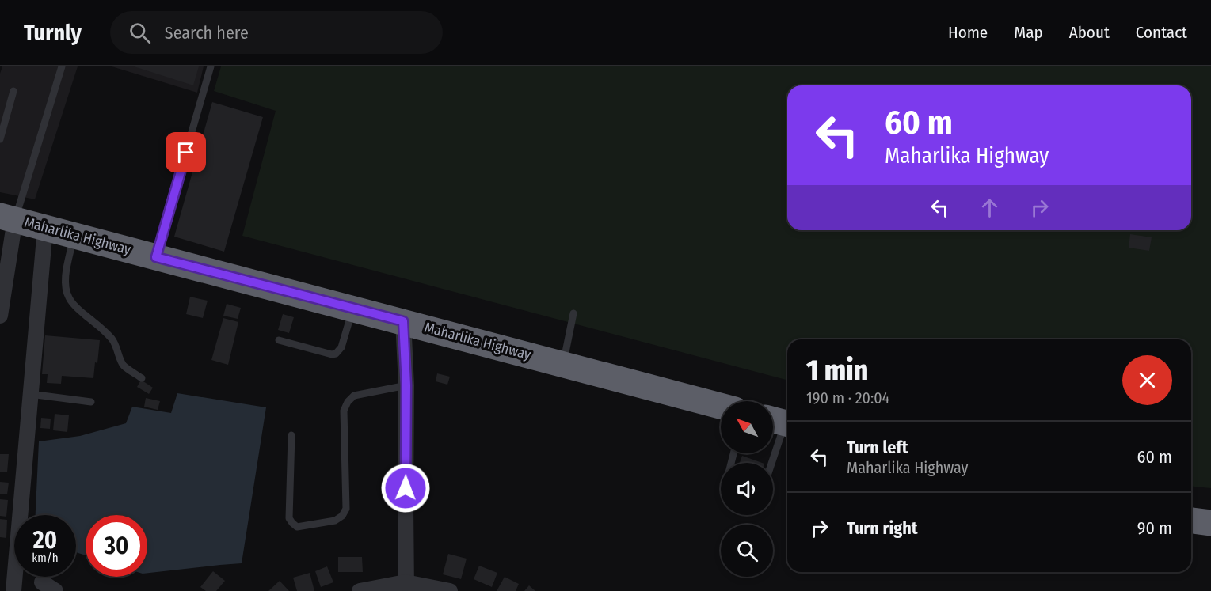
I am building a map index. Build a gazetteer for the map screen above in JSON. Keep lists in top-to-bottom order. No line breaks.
{"streets":{"highway":["Maharlika Highway"]},"north":"top left","page":{"header":"Turnly","search":"Search here","nav":["Home","Map","About","Contact"],"turn":["60 m","Maharlika Highway"],"heading":["1 min","190 m · 20:04"],"list":[{"name":"Turn left","note":"Maharlika Highway","value":"60 m"},{"name":"Turn right","value":"90 m"}],"speed":"20 km/h","limit":"30"}}
